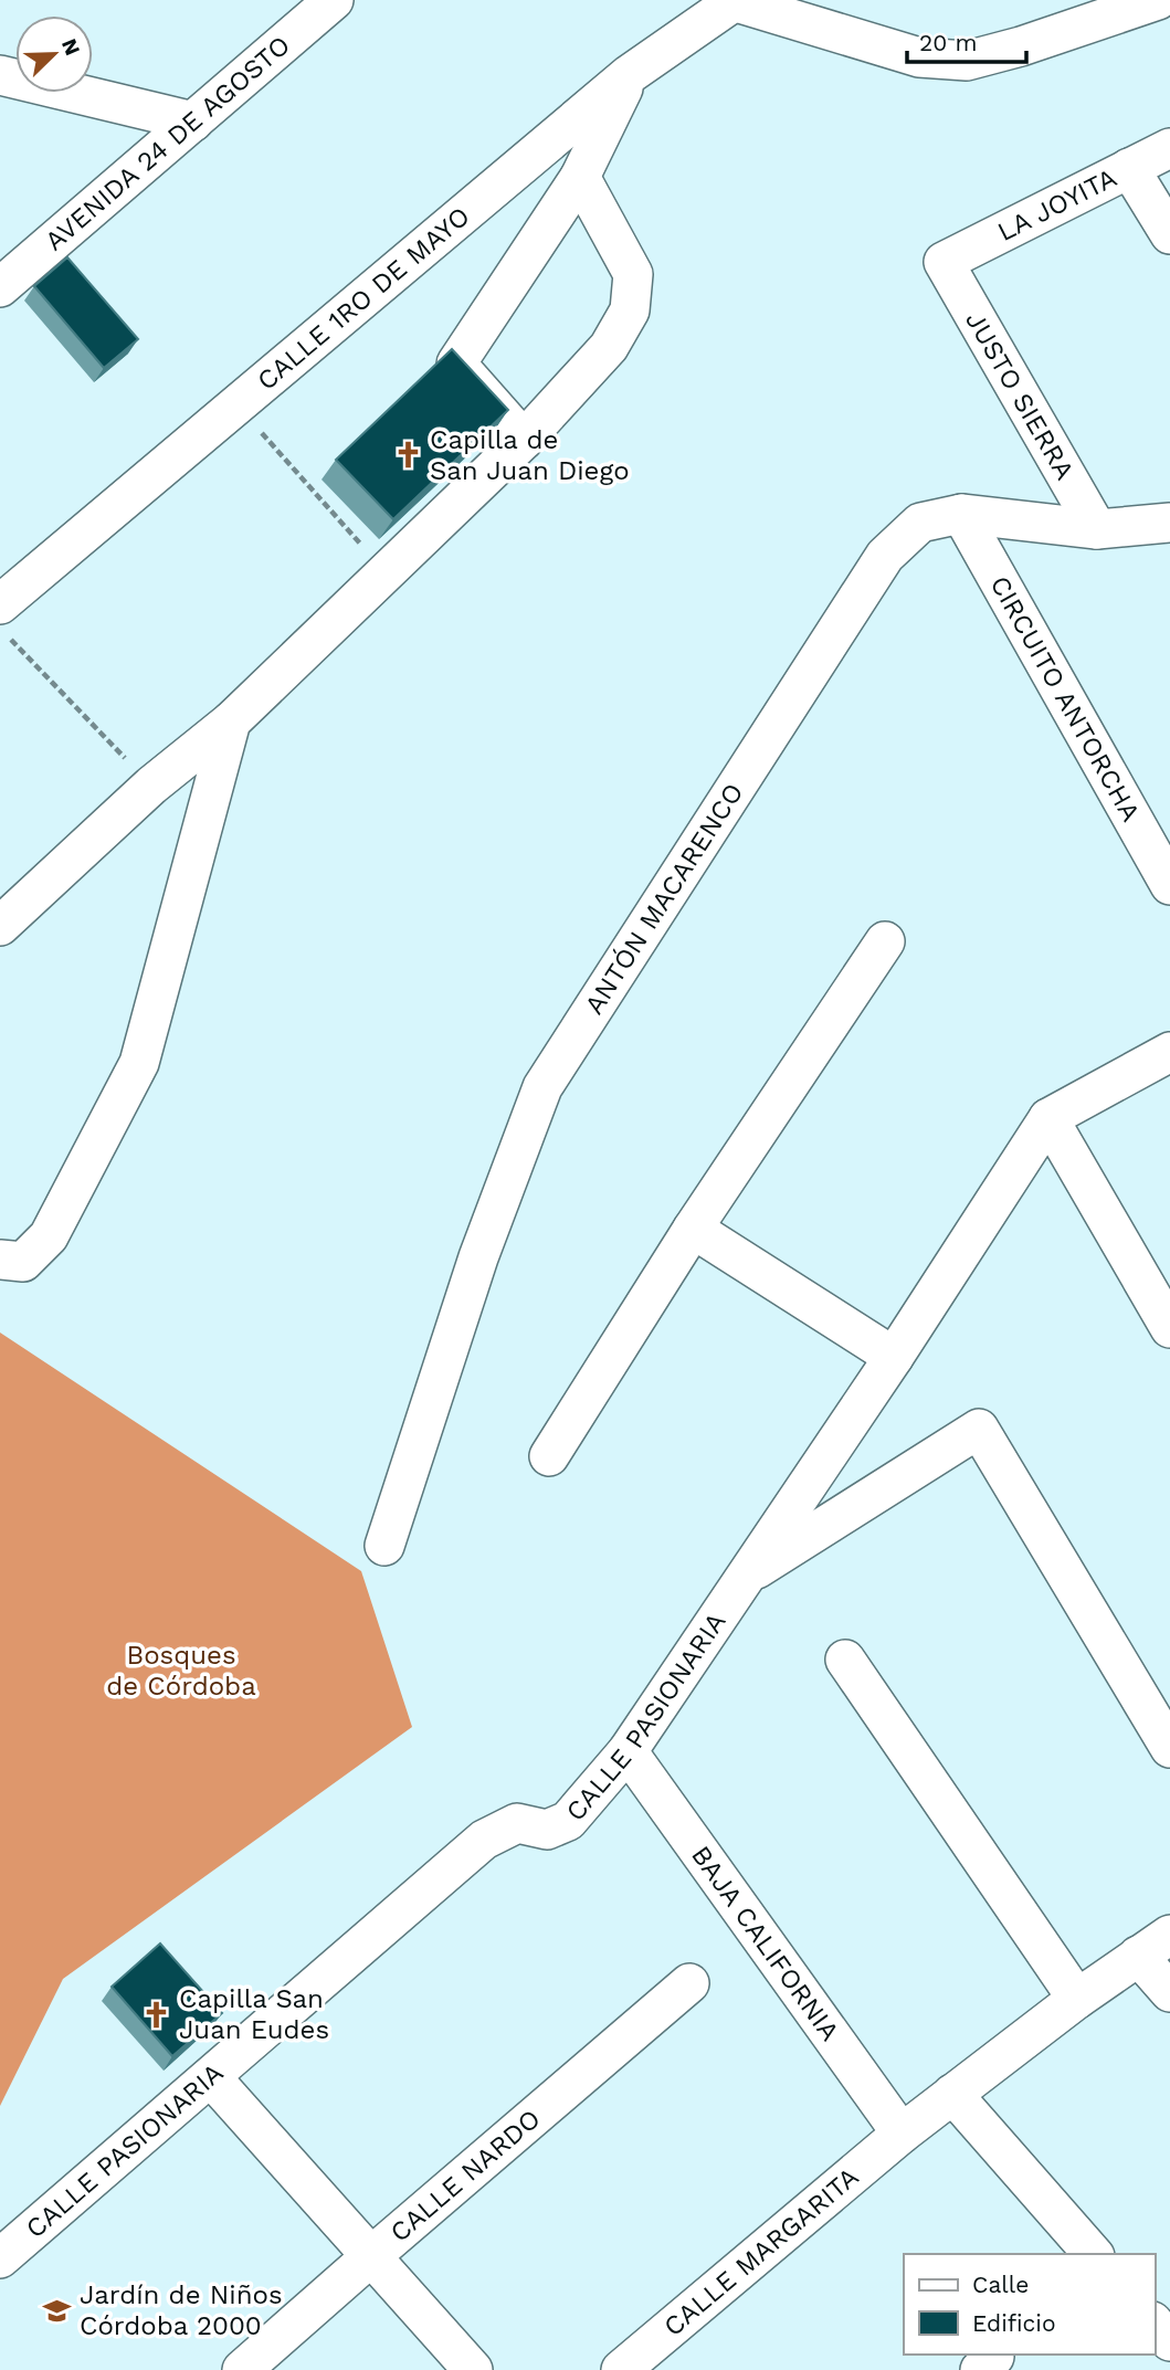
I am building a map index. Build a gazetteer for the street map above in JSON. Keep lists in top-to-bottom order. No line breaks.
{"streets":{"street":["AVENIDA 24 DE AGOSTO","LA JOYITA","CALLE 1RO DE MAYO","JUSTO SIERRA","CIRCUITO ANTORCHA","ANTÓN MACARENCO","CALLE PASIONARIA","BAJA CALIFORNIA","CALLE NARDO","CALLE MARGARITA"]},"crossings":[["LA JOYITA","JUSTO SIERRA"],["JUSTO SIERRA","ANTÓN MACARENCO"],["CIRCUITO ANTORCHA","ANTÓN MACARENCO"],["CALLE PASIONARIA","BAJA CALIFORNIA"],["BAJA CALIFORNIA","CALLE MARGARITA"]],"parks":["Bosques de Córdoba"],"places":{"church":["Capilla de San Juan Diego","Capilla San Juan Eudes"],"school or university":["Jardín de Niños Córdoba 2000"]},"legend":["Calle","Edificio"],"scale_bar":"20 m","north":"top right"}
